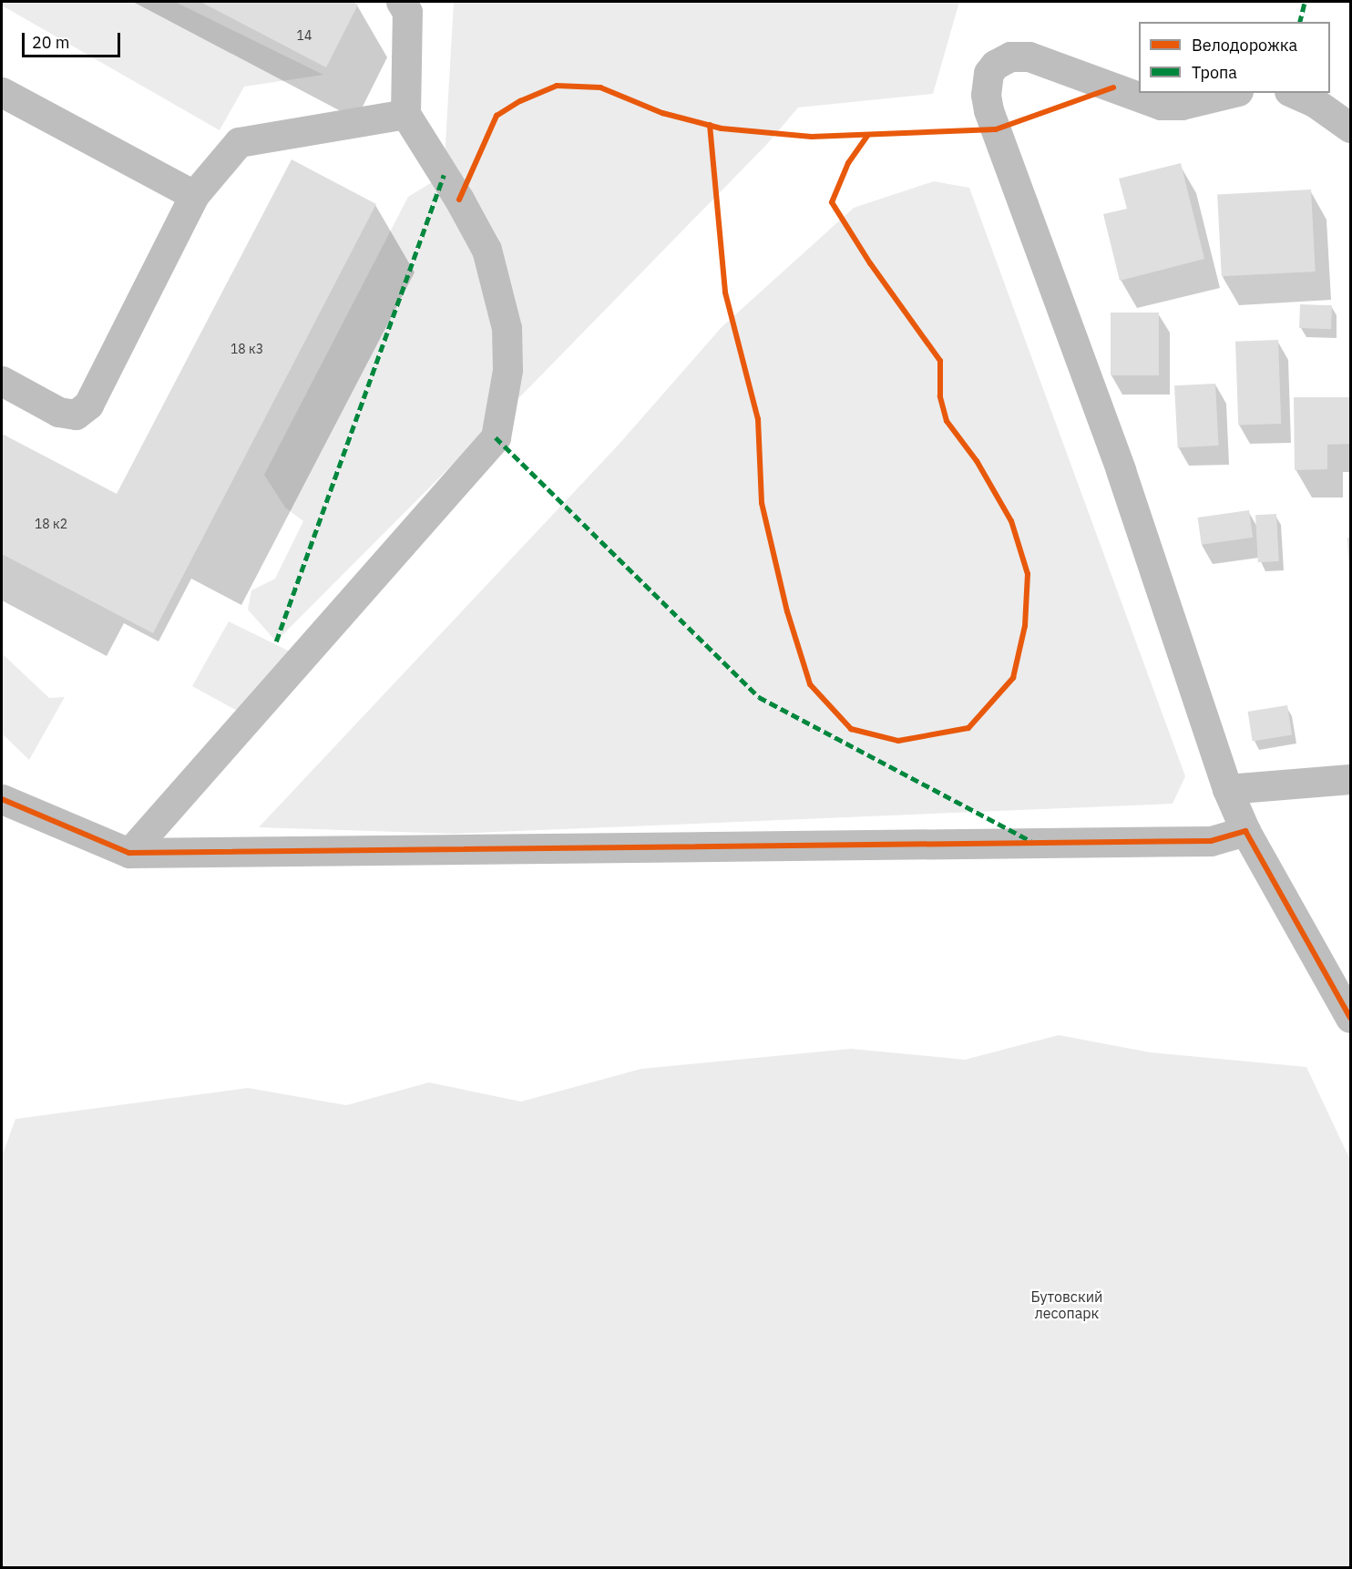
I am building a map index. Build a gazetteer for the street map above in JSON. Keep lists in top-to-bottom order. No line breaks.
{"parks":["Бутовский лесопарк"],"house_numbers":["14","18 к3","18 к2"],"legend":["Велодорожка","Тропа"],"scale_bar":"20 m"}
